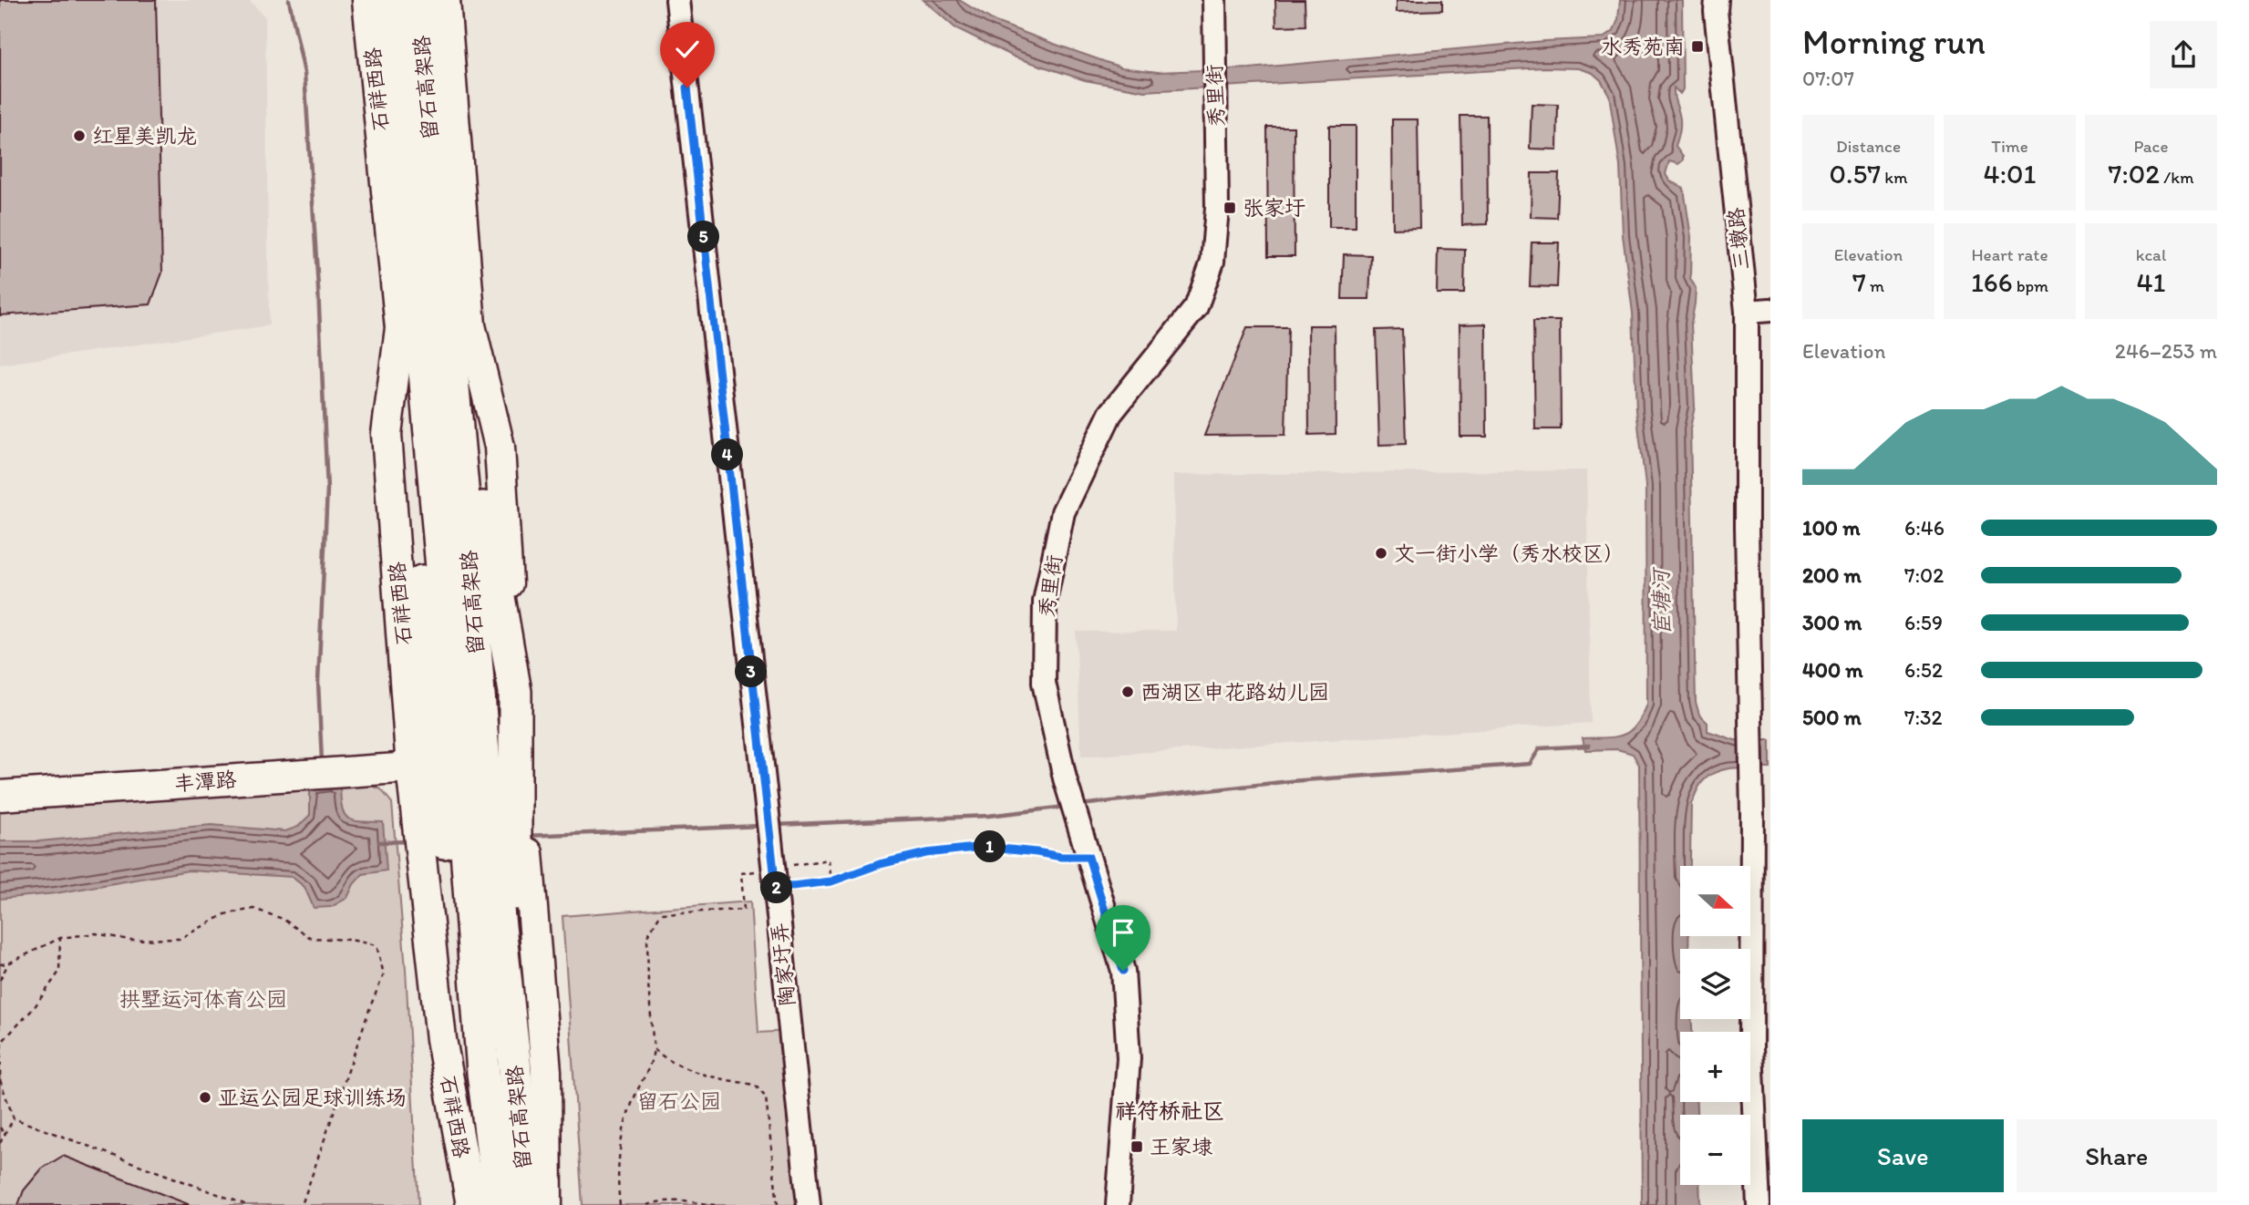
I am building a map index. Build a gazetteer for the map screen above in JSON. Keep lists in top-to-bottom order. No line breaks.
{"streets":{"highway":["留石高架路"],"main road":["石祥西路","丰潭路"],"street":["秀里街","三墩路","陶家圩弄"]},"crossings":[["留石高架路","石祥西路"],["石祥西路","丰潭路"]],"districts":["祥符桥社区"],"water":["宦塘河"],"parks":["拱墅运河体育公园","留石公园"],"places":{"transit":["水秀苑南","张家圩","王家埭"],"other":["红星美凯龙","文一街小学（秀水校区）","西湖区申花路幼儿园","亚运公园足球训练场"]},"north":"right","page":{"heading":["Morning run","07:07"],"stats":[["Distance","0.57 km"],["Time","4:01"],["Pace","7:02 /km"],["Elevation","7 m"],["Heart rate","166 bpm"],["kcal","41"]],"pins":["5","4","3","1","2"],"chart":["Elevation","246–253 m"],"list":[{"name":"100 m","note":"6:46"},{"name":"200 m","note":"7:02"},{"name":"300 m","note":"6:59"},{"name":"400 m","note":"6:52"},{"name":"500 m","note":"7:32"}],"map_buttons":["+","−"],"buttons":["Save","Share"]}}
